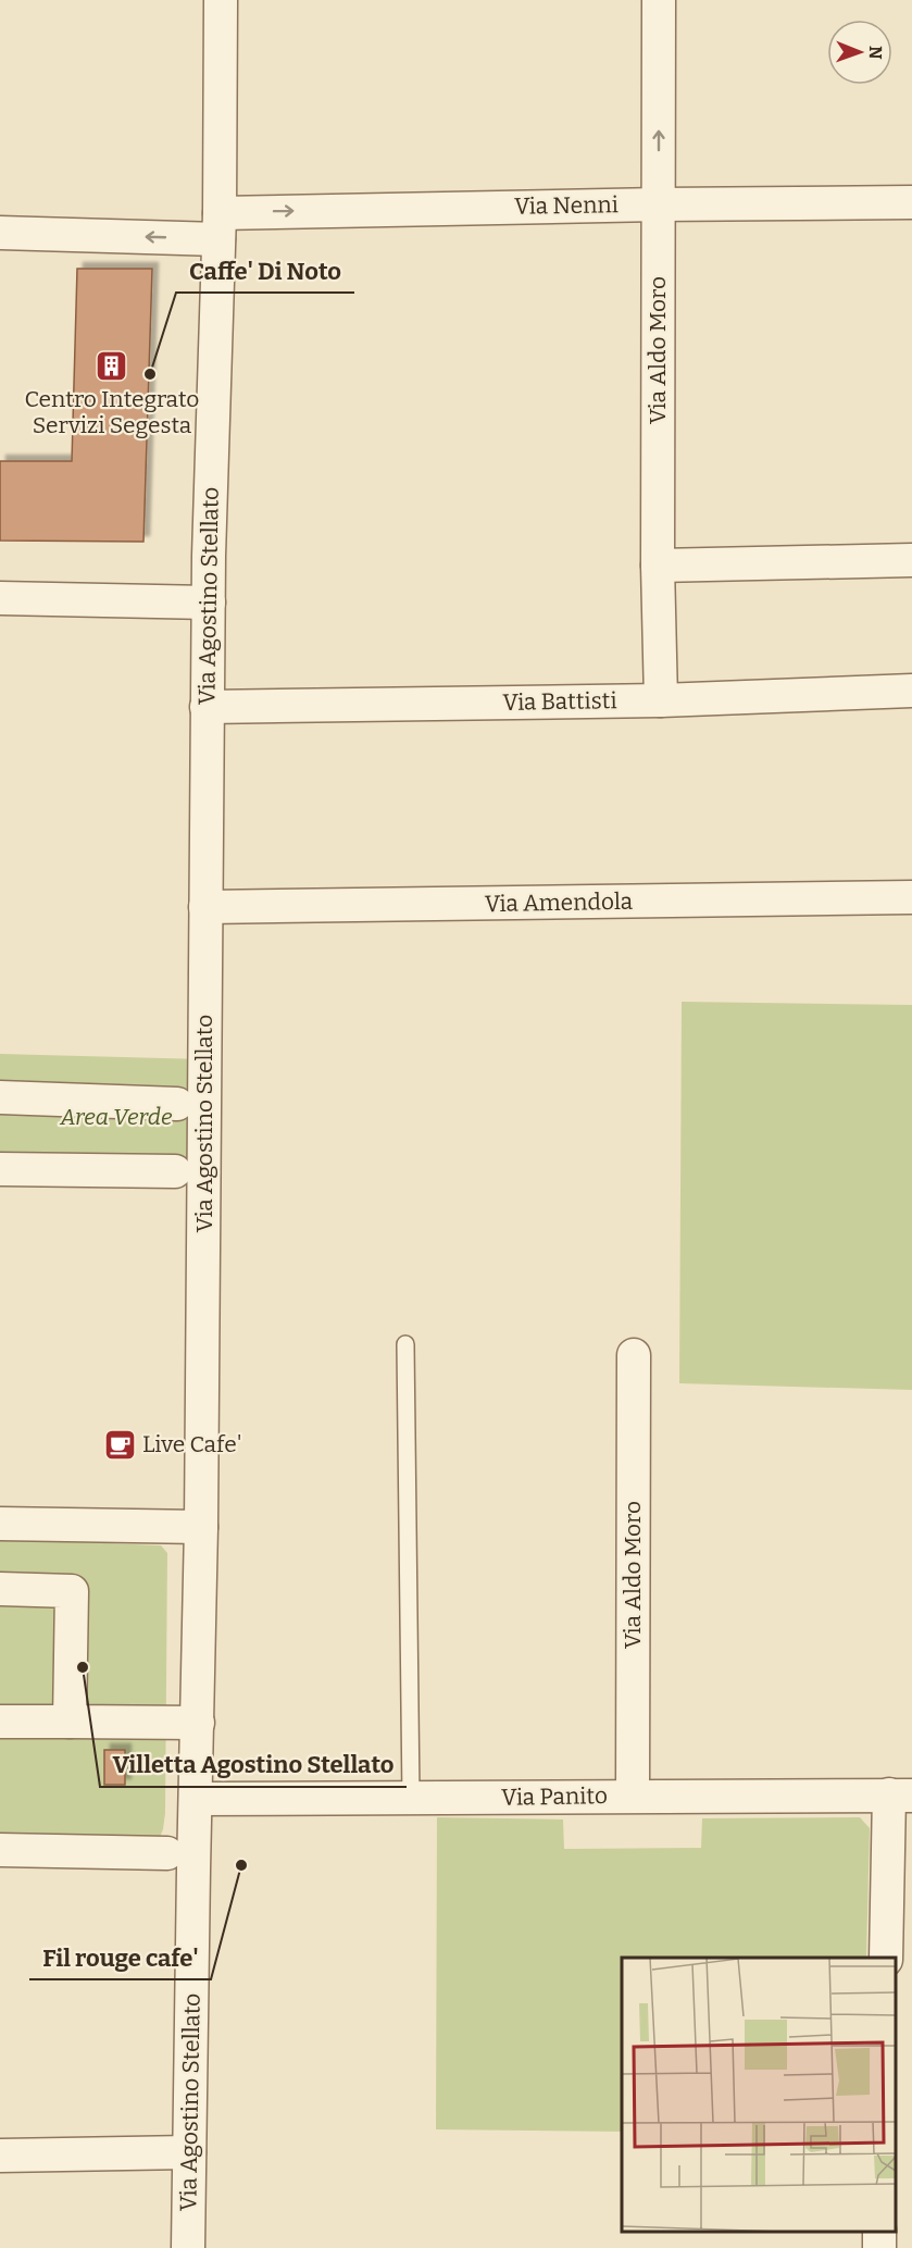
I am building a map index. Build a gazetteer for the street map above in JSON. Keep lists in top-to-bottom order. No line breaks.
{"streets":{"street":["Via Nenni","Via Aldo Moro","Via Agostino Stellato","Via Battisti","Via Amendola","Via Panito"]},"crossings":[["Via Nenni","Via Aldo Moro"],["Via Nenni","Via Agostino Stellato"],["Via Aldo Moro","Via Battisti"],["Via Aldo Moro","Via Panito"],["Via Agostino Stellato","Via Battisti"],["Via Agostino Stellato","Via Amendola"],["Via Agostino Stellato","Via Panito"]],"parks":["Area Verde"],"places":{"building":["Centro Integrato Servizi Segesta"],"other":["Caffe' Di Noto","Villetta Agostino Stellato","Fil rouge cafe'"],"cafe":["Live Cafe'"]},"north":"right"}
